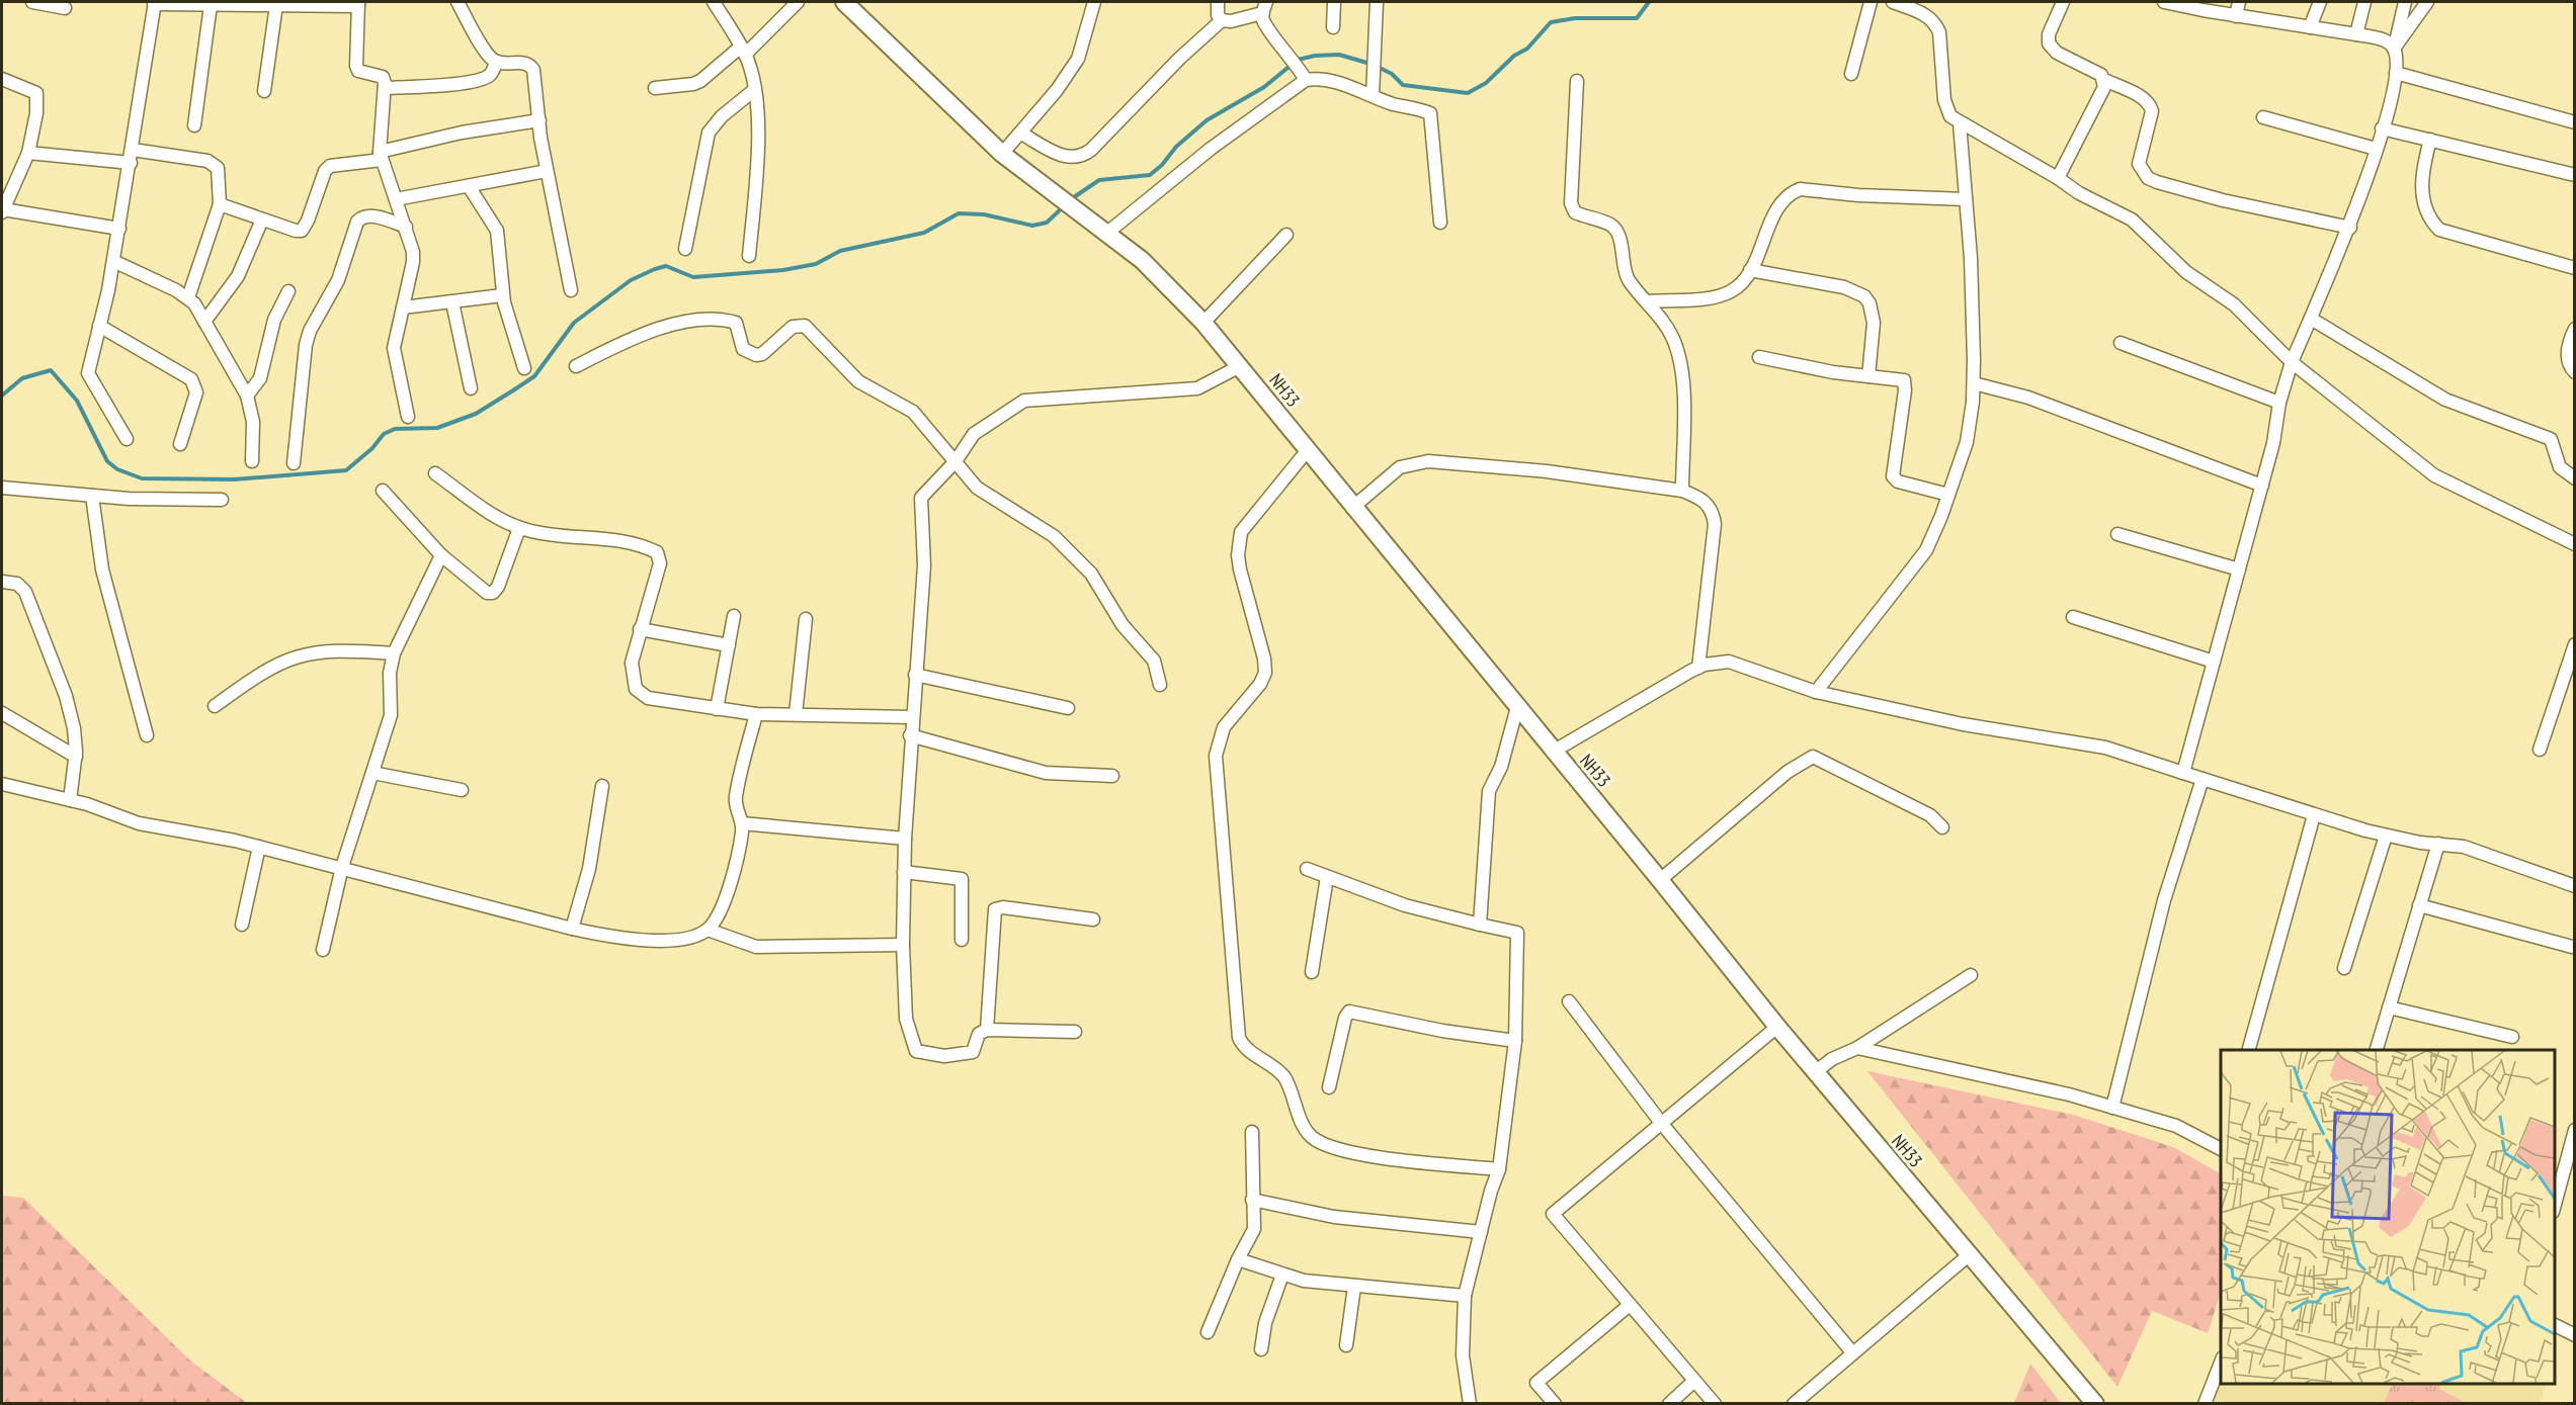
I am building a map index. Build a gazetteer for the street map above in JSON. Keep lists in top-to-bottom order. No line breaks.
{"streets":{"main road":["NH33"]}}
